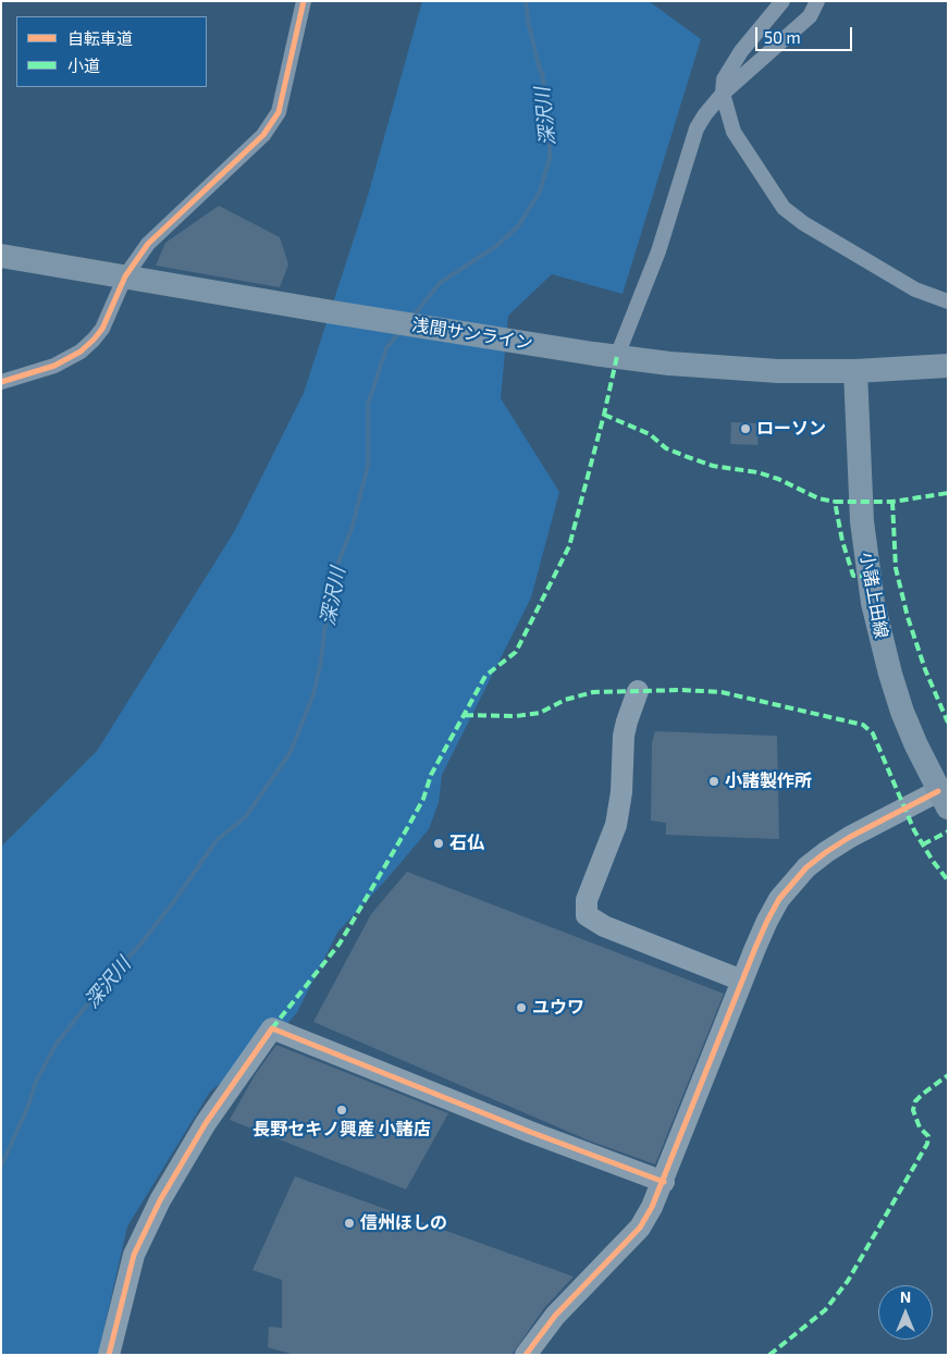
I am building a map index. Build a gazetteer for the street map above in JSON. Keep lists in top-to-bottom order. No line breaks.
{"streets":{"main road":["浅間サンライン","小諸上田線"]},"crossings":[["浅間サンライン","小諸上田線"]],"water":["深沢川"],"places":["ローソン","小諸製作所","石仏","ユウワ","長野セキノ興産 小諸店","信州ほしの"],"legend":["自転車道","小道"],"scale_bar":"50 m","north":"top"}
